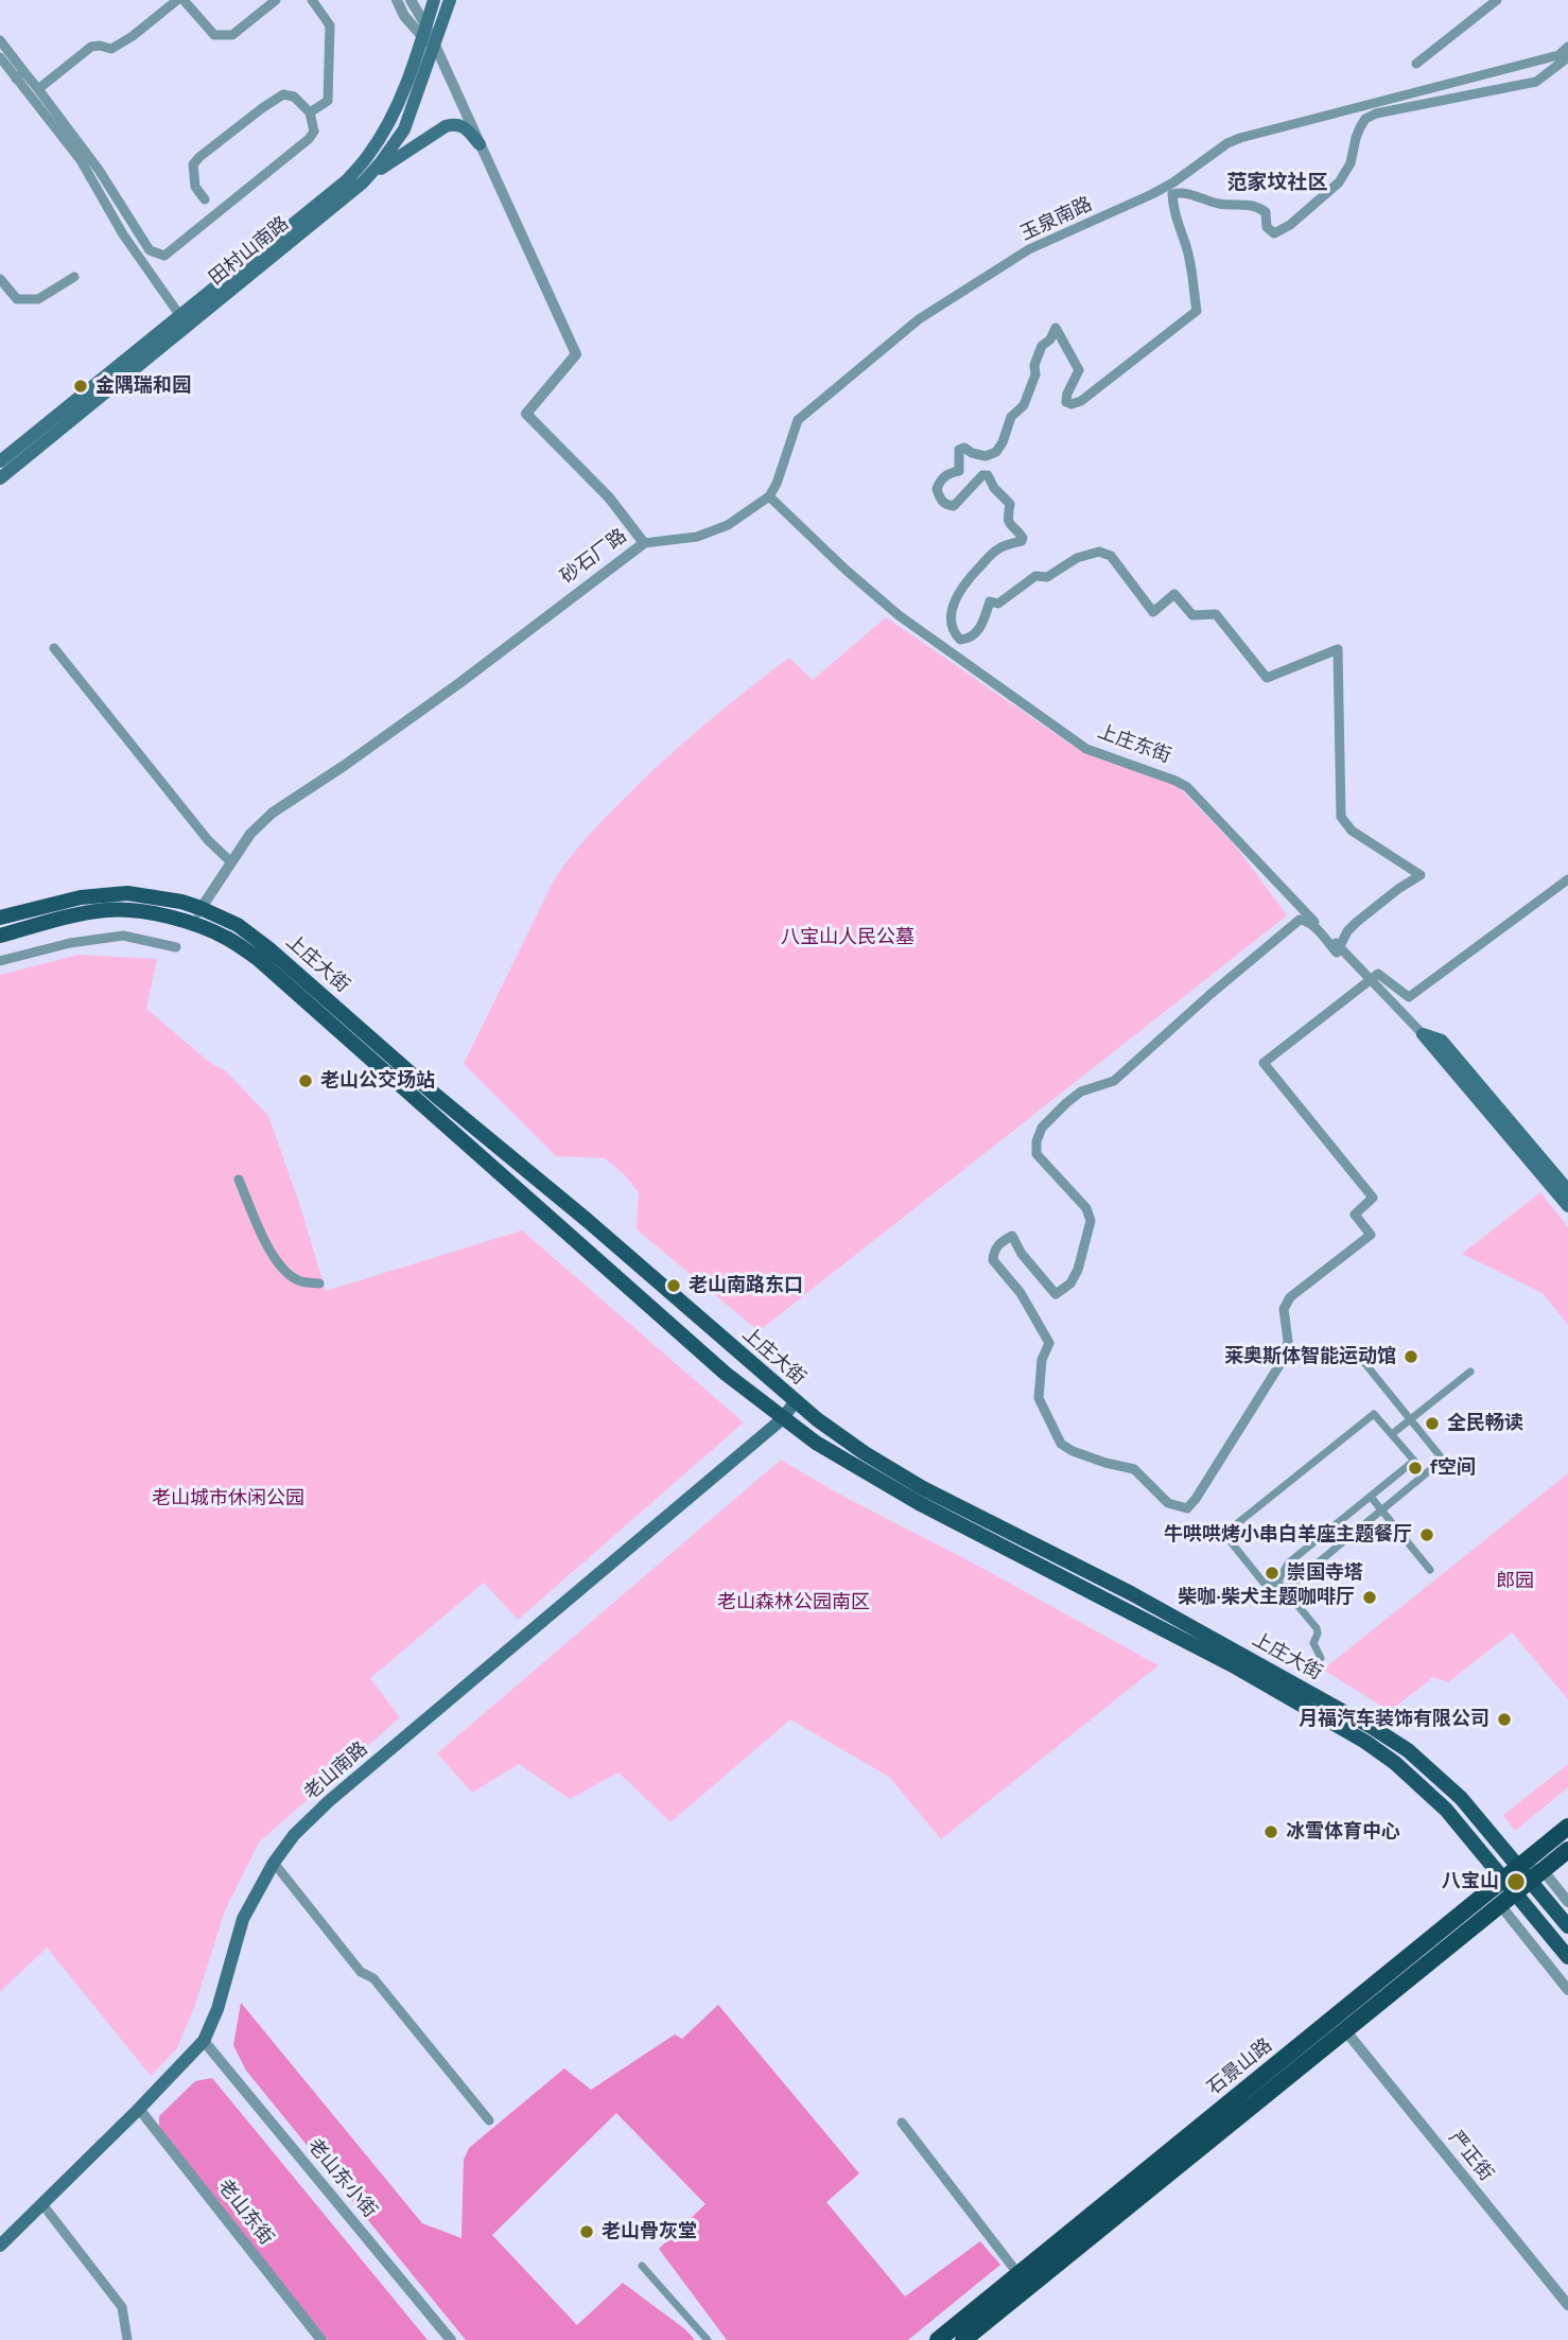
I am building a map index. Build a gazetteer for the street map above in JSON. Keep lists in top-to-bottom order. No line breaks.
{"streets":{"highway":["石景山路"],"main road":["田村山南路","上庄东街","上庄大街","老山南路"],"street":["玉泉南路","砂石厂路","严正街","老山东小街","老山东街"]},"crossings":[["玉泉南路","上庄东街"],["田村山南路","砂石厂路"],["砂石厂路","上庄大街"],["上庄大街","老山南路"],["上庄大街","石景山路"],["老山南路","老山东小街"],["老山南路","老山东街"],["石景山路","严正街"]],"districts":["范家坟社区"],"parks":["八宝山人民公墓","老山城市休闲公园","郎园","老山森林公园南区"],"places":["金隅瑞和园","老山公交场站","老山南路东口","莱奥斯体智能运动馆","全民畅读","f空间","牛哄哄烤小串白羊座主题餐厅","崇国寺塔","柴咖·柴犬主题咖啡厅","月福汽车装饰有限公司","冰雪体育中心","八宝山","老山骨灰堂"]}
